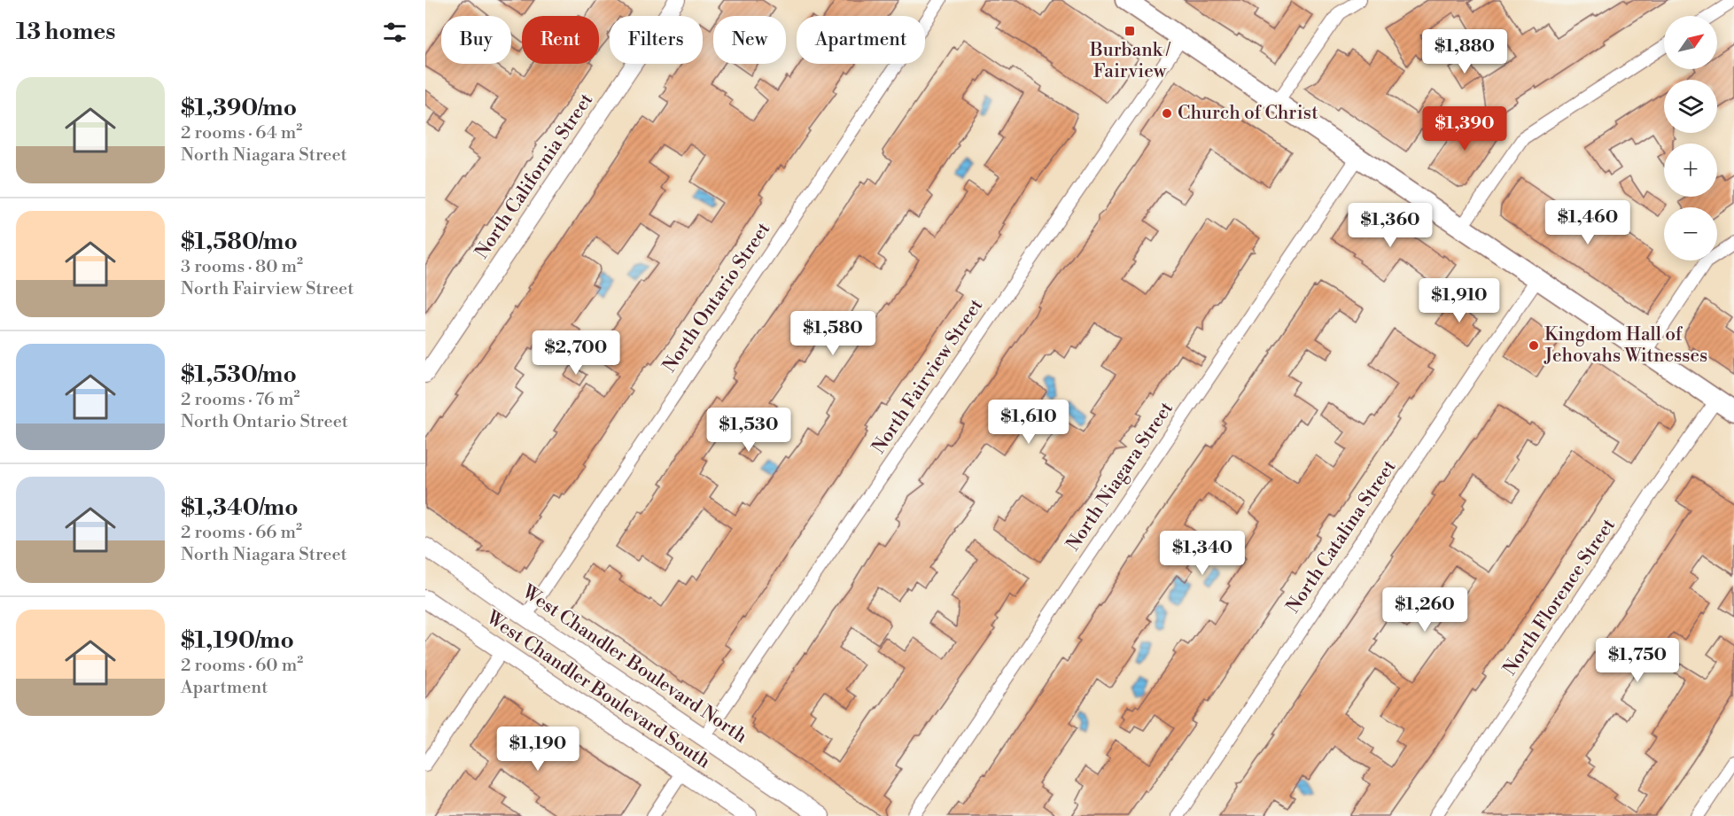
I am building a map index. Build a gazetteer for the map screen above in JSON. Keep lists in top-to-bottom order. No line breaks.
{"streets":{"main road":["West Chandler Boulevard North","West Chandler Boulevard South"],"street":["North California Street","North Ontario Street","North Fairview Street","North Niagara Street","North Catalina Street","North Florence Street"]},"crossings":[["North Ontario Street","West Chandler Boulevard North"],["North Fairview Street","West Chandler Boulevard North"]],"places":{"transit":["Burbank / Fairview"],"other":["Church of Christ","Kingdom Hall of Jehovahs Witnesses"]},"north":"top right","page":{"heading":"13 homes","map_buttons":["+","−"],"chip":["Buy","Rent","Filters","New","Apartment"],"price":["$1,880","$1,390","$1,460","$1,360","$1,910","$1,580","$2,700","$1,610","$1,530","$1,340","$1,260","$1,750","$1,190"],"list":[{"name":"$1,390/mo","note":"2 rooms · 64 m² · North Niagara Street"},{"name":"$1,580/mo","note":"3 rooms · 80 m² · North Fairview Street"},{"name":"$1,530/mo","note":"2 rooms · 76 m² · North Ontario Street"},{"name":"$1,340/mo","note":"2 rooms · 66 m² · North Niagara Street"},{"name":"$1,190/mo","note":"2 rooms · 60 m² · Apartment"}]}}
